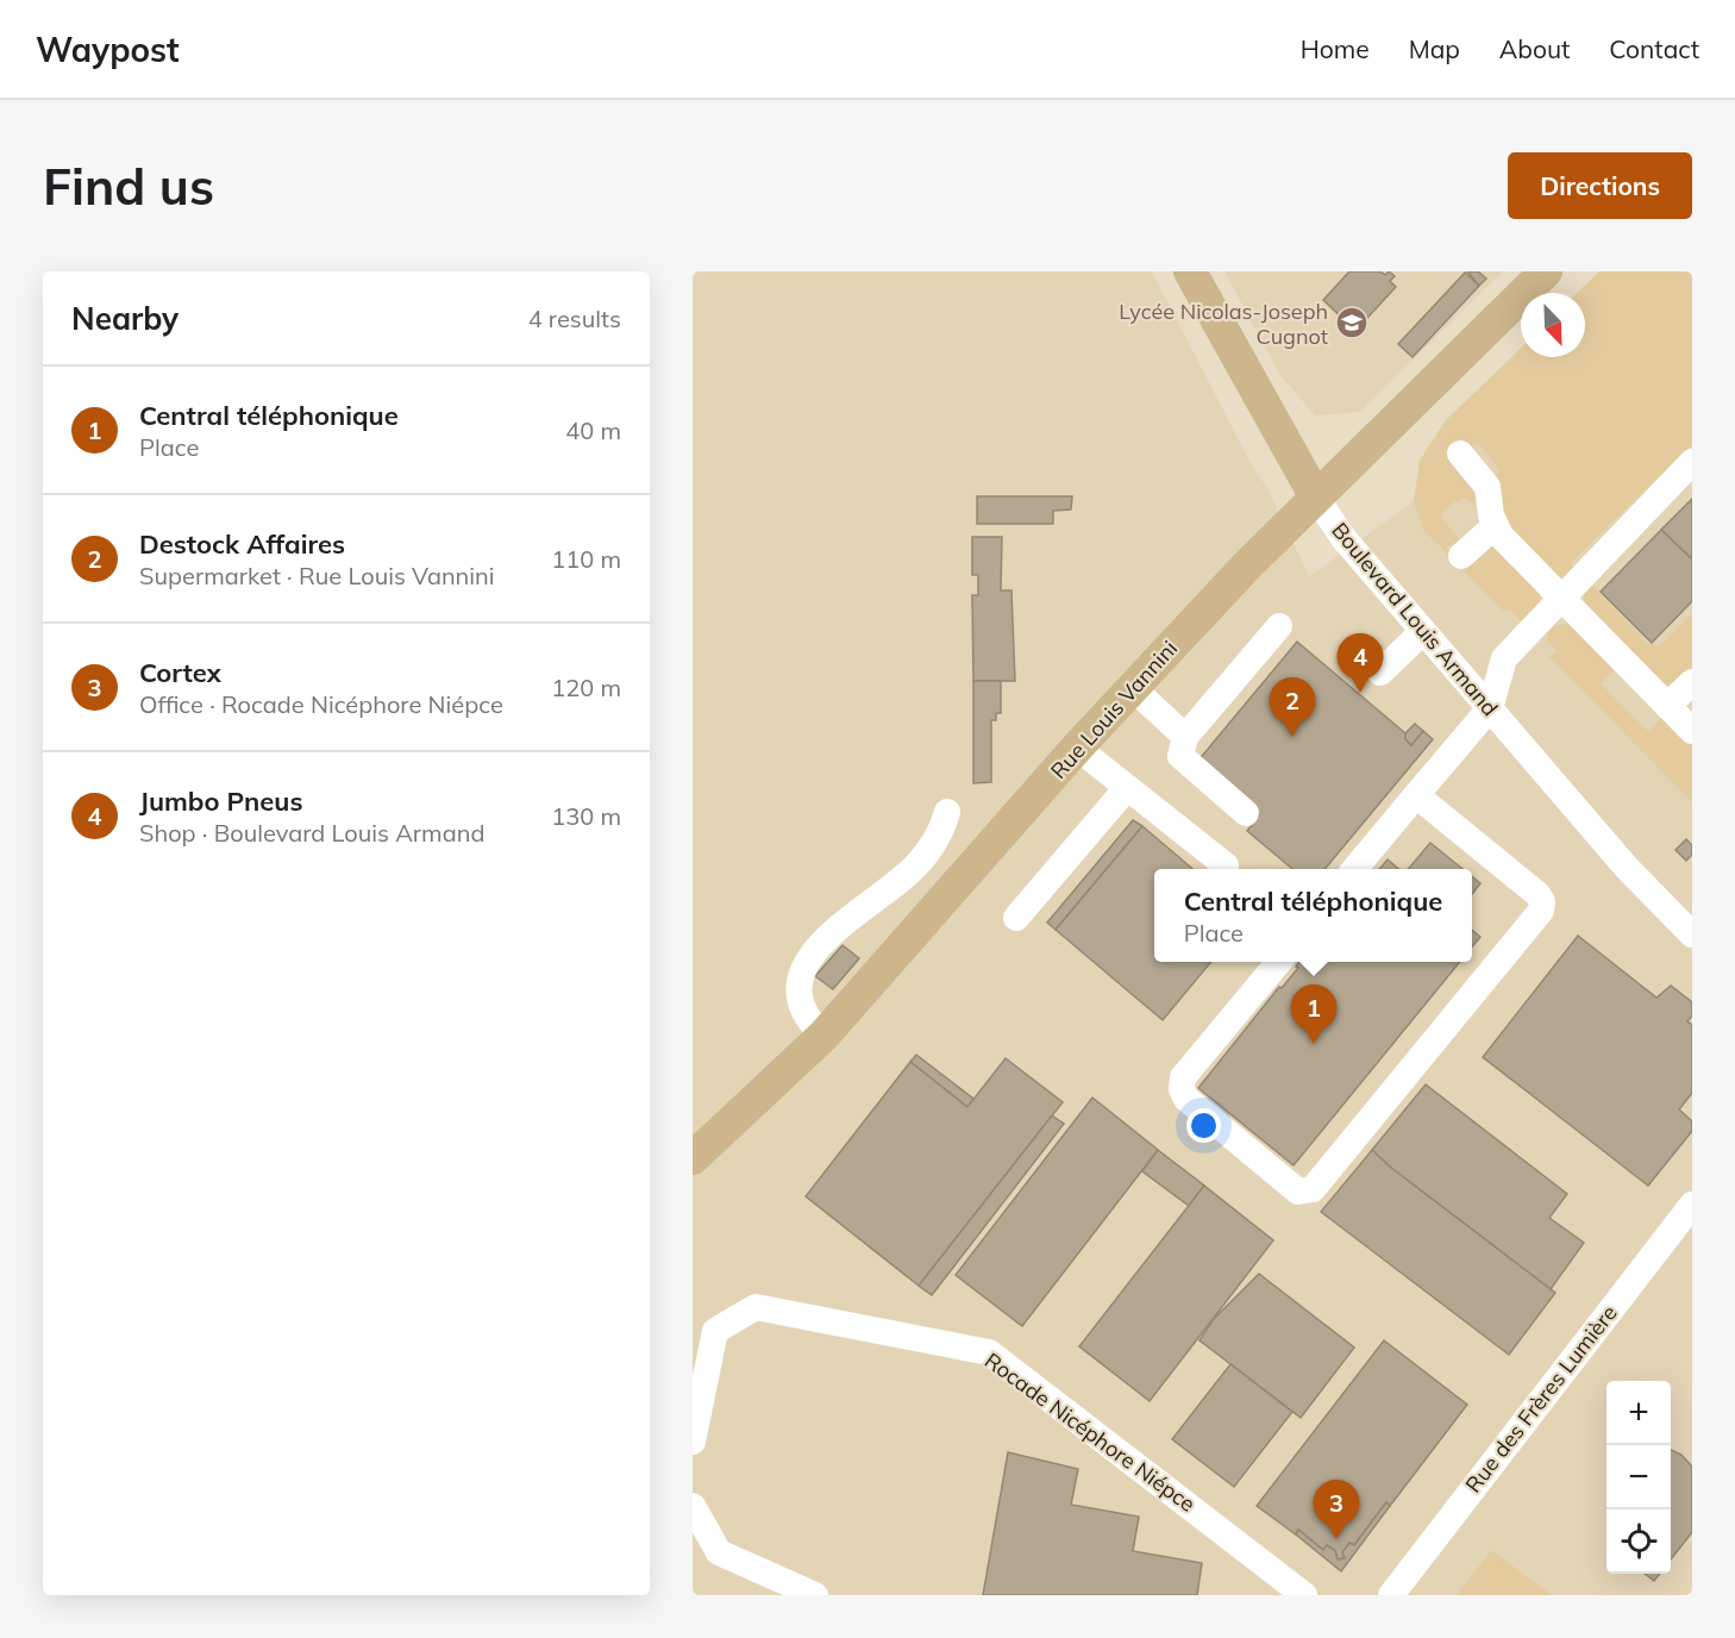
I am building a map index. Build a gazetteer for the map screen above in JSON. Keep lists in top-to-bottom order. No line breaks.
{"streets":{"main road":["Boulevard Louis Armand","Rue Louis Vannini"],"street":["Rue des Frères Lumière","Rocade Nicéphore Niépce"]},"crossings":[["Boulevard Louis Armand","Rue Louis Vannini"]],"places":{"school or university":["Lycée Nicolas-Joseph Cugnot"]},"north":"bottom right","page":{"header":"Waypost","nav":["Home","Map","About","Contact"],"buttons":"Directions","title":"Find us","heading":["Nearby","4 results"],"list":[{"mark":"1","name":"Central téléphonique","note":"Place","value":"40 m"},{"mark":"2","name":"Destock Affaires","note":"Supermarket · Rue Louis Vannini","value":"110 m"},{"mark":"3","name":"Cortex","note":"Office · Rocade Nicéphore Niépce","value":"120 m"},{"mark":"4","name":"Jumbo Pneus","note":"Shop · Boulevard Louis Armand","value":"130 m"}],"pins":["4","2","1","3"],"popup":["Central téléphonique","Place"],"map_buttons":["+","−"]}}
